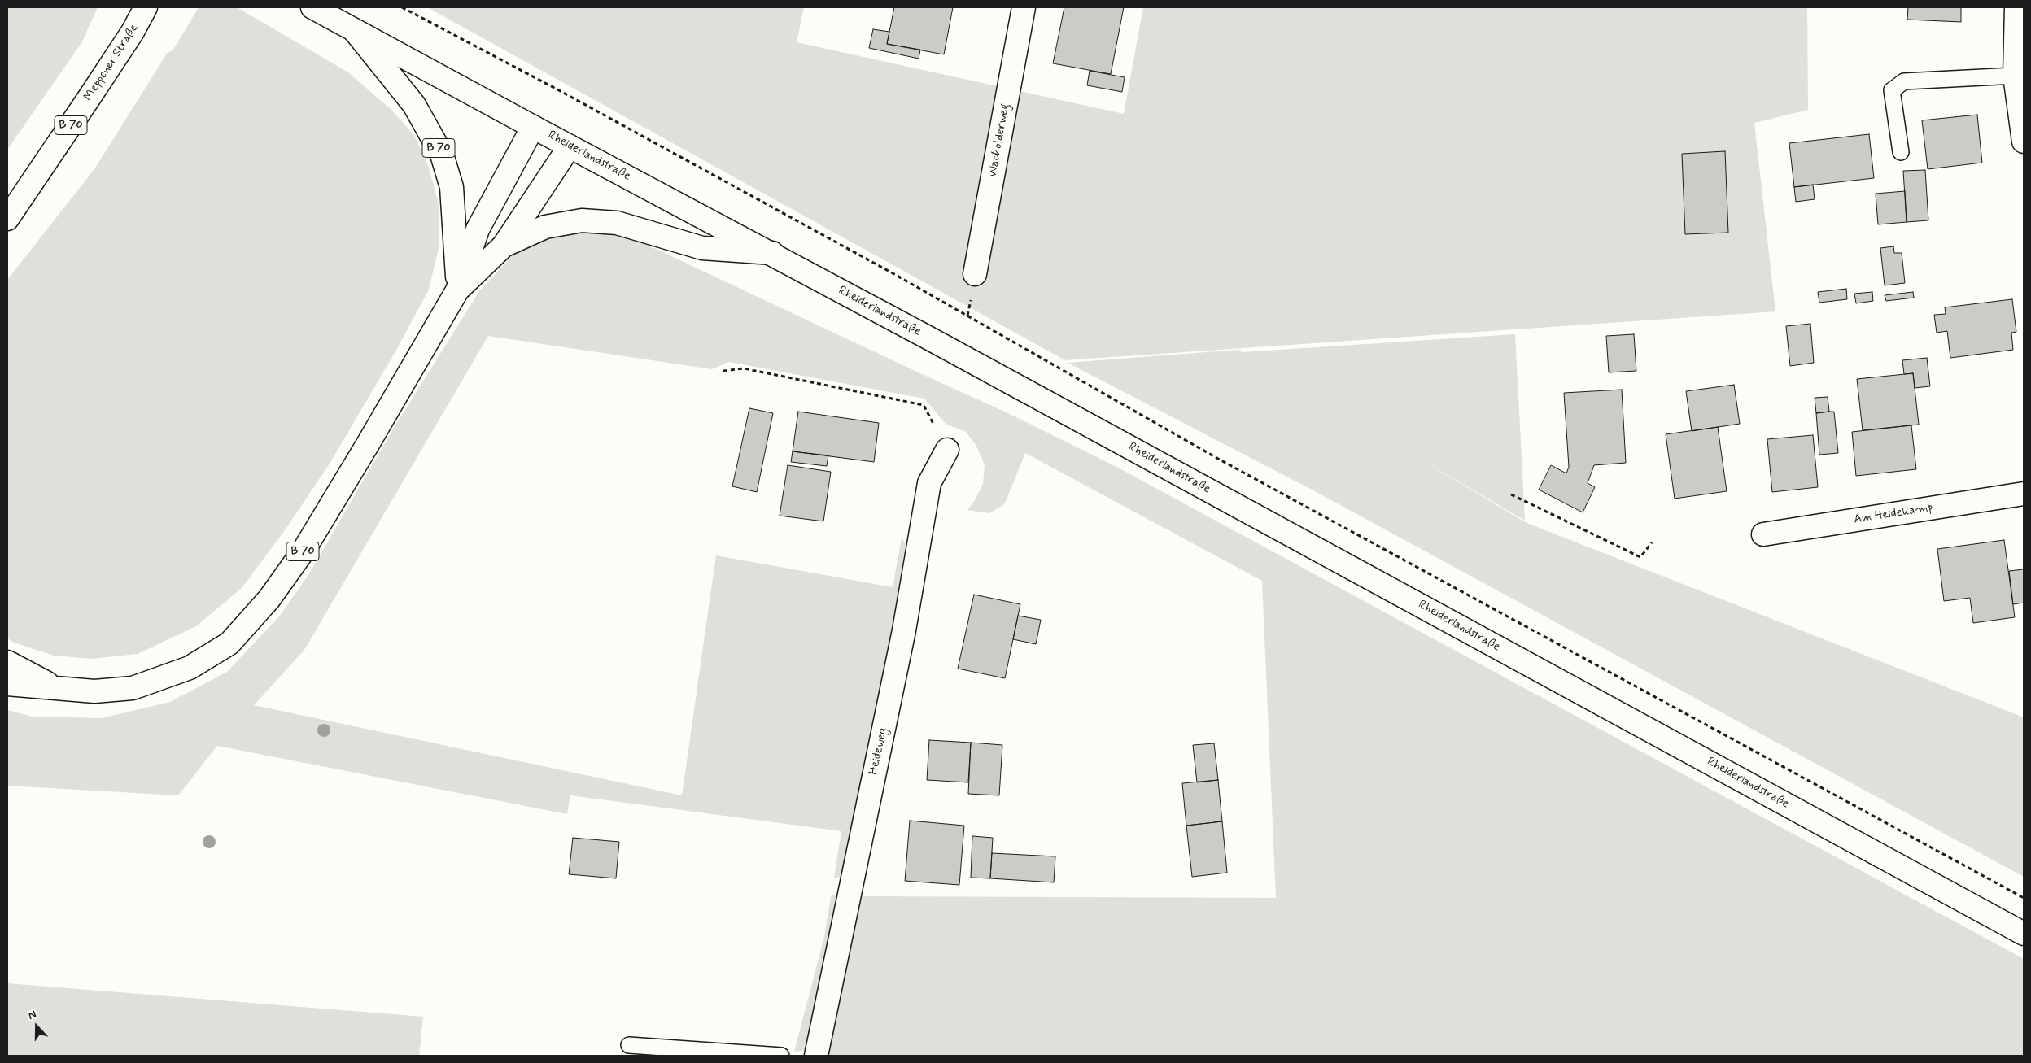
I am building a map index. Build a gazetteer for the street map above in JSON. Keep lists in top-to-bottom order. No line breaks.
{"streets":{"main road":["Meppener Straße","B 70","Wacholderweg","Rheiderlandstraße","Am Heidekamp","Heideweg"]},"crossings":[["B 70","Rheiderlandstraße"]],"north":"top"}
